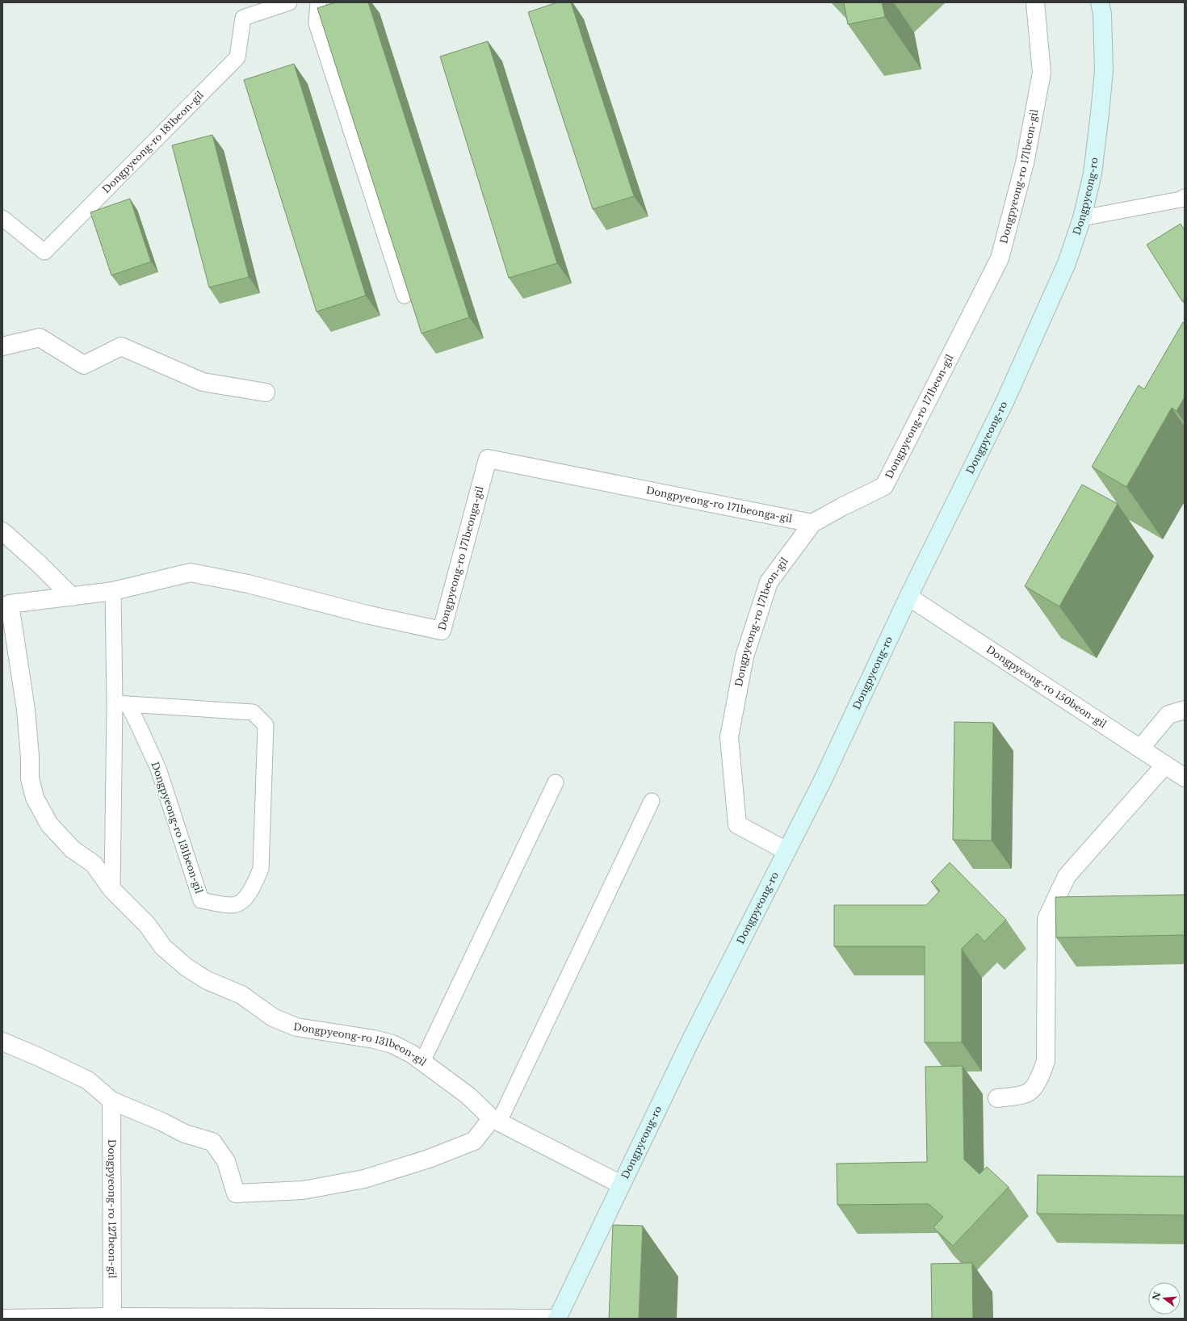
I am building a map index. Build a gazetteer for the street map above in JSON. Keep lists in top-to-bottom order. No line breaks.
{"streets":{"main road":["Dongpyeong-ro"],"street":["Dongpyeong-ro 171beon-gil","Dongpyeong-ro 171beonga-gil","Dongpyeong-ro 150beon-gil","Dongpyeong-ro 131beon-gil","Dongpyeong-ro 127beon-gil"],"lane":["Dongpyeong-ro 181beon-gil"]},"crossings":[["Dongpyeong-ro 171beon-gil","Dongpyeong-ro"],["Dongpyeong-ro 171beon-gil","Dongpyeong-ro 171beonga-gil"],["Dongpyeong-ro","Dongpyeong-ro 150beon-gil"],["Dongpyeong-ro","Dongpyeong-ro 131beon-gil"],["Dongpyeong-ro 171beonga-gil","Dongpyeong-ro 131beon-gil"]],"north":"left"}
